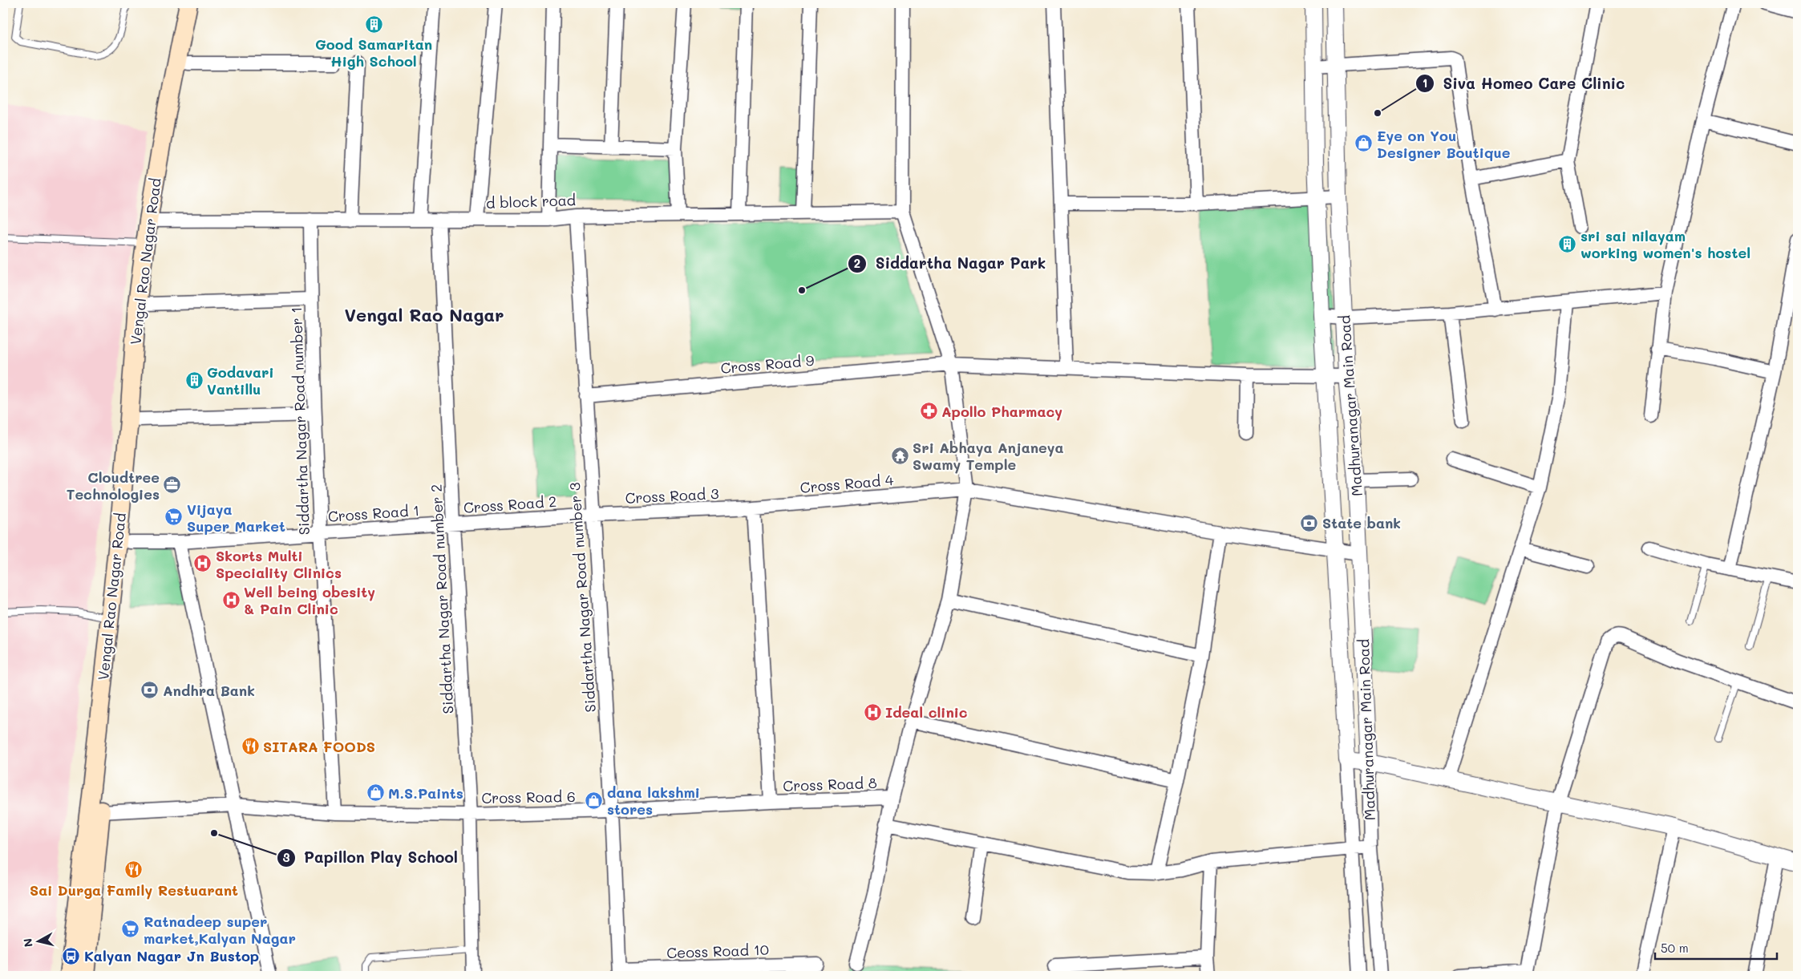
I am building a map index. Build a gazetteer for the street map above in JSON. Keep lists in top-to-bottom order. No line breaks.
{"streets":{"main road":["Vengal Rao Nagar Road"],"street":["d block road","Cross Road 9","Madhuranagar Main Road","Siddartha Nagar Road number 1","Cross Road 4","Cross Road 3","Cross Road 2","Cross Road 1","Siddartha Nagar Road number 3","Siddartha Nagar Road number 2","Cross Road 8","Cross Road 6","Ceoss Road 10"]},"crossings":[["d block road","Vengal Rao Nagar Road"],["d block road","Siddartha Nagar Road number 1"],["d block road","Siddartha Nagar Road number 3"],["d block road","Siddartha Nagar Road number 2"],["Vengal Rao Nagar Road","Cross Road 1"],["Vengal Rao Nagar Road","Cross Road 6"],["Cross Road 9","Madhuranagar Main Road"],["Cross Road 9","Siddartha Nagar Road number 3"],["Madhuranagar Main Road","Cross Road 4"],["Siddartha Nagar Road number 1","Cross Road 1"],["Siddartha Nagar Road number 1","Cross Road 6"],["Cross Road 4","Cross Road 3"],["Cross Road 3","Cross Road 2"],["Cross Road 3","Siddartha Nagar Road number 3"],["Cross Road 2","Cross Road 1"],["Cross Road 2","Siddartha Nagar Road number 3"],["Cross Road 2","Siddartha Nagar Road number 2"],["Cross Road 1","Siddartha Nagar Road number 2"],["Siddartha Nagar Road number 3","Cross Road 8"],["Siddartha Nagar Road number 3","Cross Road 6"],["Siddartha Nagar Road number 3","Ceoss Road 10"],["Siddartha Nagar Road number 2","Cross Road 6"],["Cross Road 8","Cross Road 6"]],"districts":["Vengal Rao Nagar"],"places":{"building":["Good Samaritan High School","sri sai nilayam working women's hostel","Godavari Vantillu"],"other":["Siva Homeo Care Clinic","Siddartha Nagar Park","Papillon Play School"],"shop":["Eye on You Designer Boutique","M.S.Paints","dana lakshmi stores"],"pharmacy":["Apollo Pharmacy"],"temple":["Sri Abhaya Anjaneya Swamy Temple"],"office":["Cloudtree Technologies"],"supermarket":["Vijaya Super Market","Ratnadeep super market,Kalyan Nagar"],"bank":["State bank","Andhra Bank"],"hospital":["Skorts Multi Speciality Clinics","Well being obesity & Pain Clinic","Ideal clinic"],"restaurant":["SITARA FOODS","Sai Durga Family Restuarant"],"bus stop":["Kalyan Nagar Jn Bustop"]},"scale_bar":"50 m","north":"left"}
